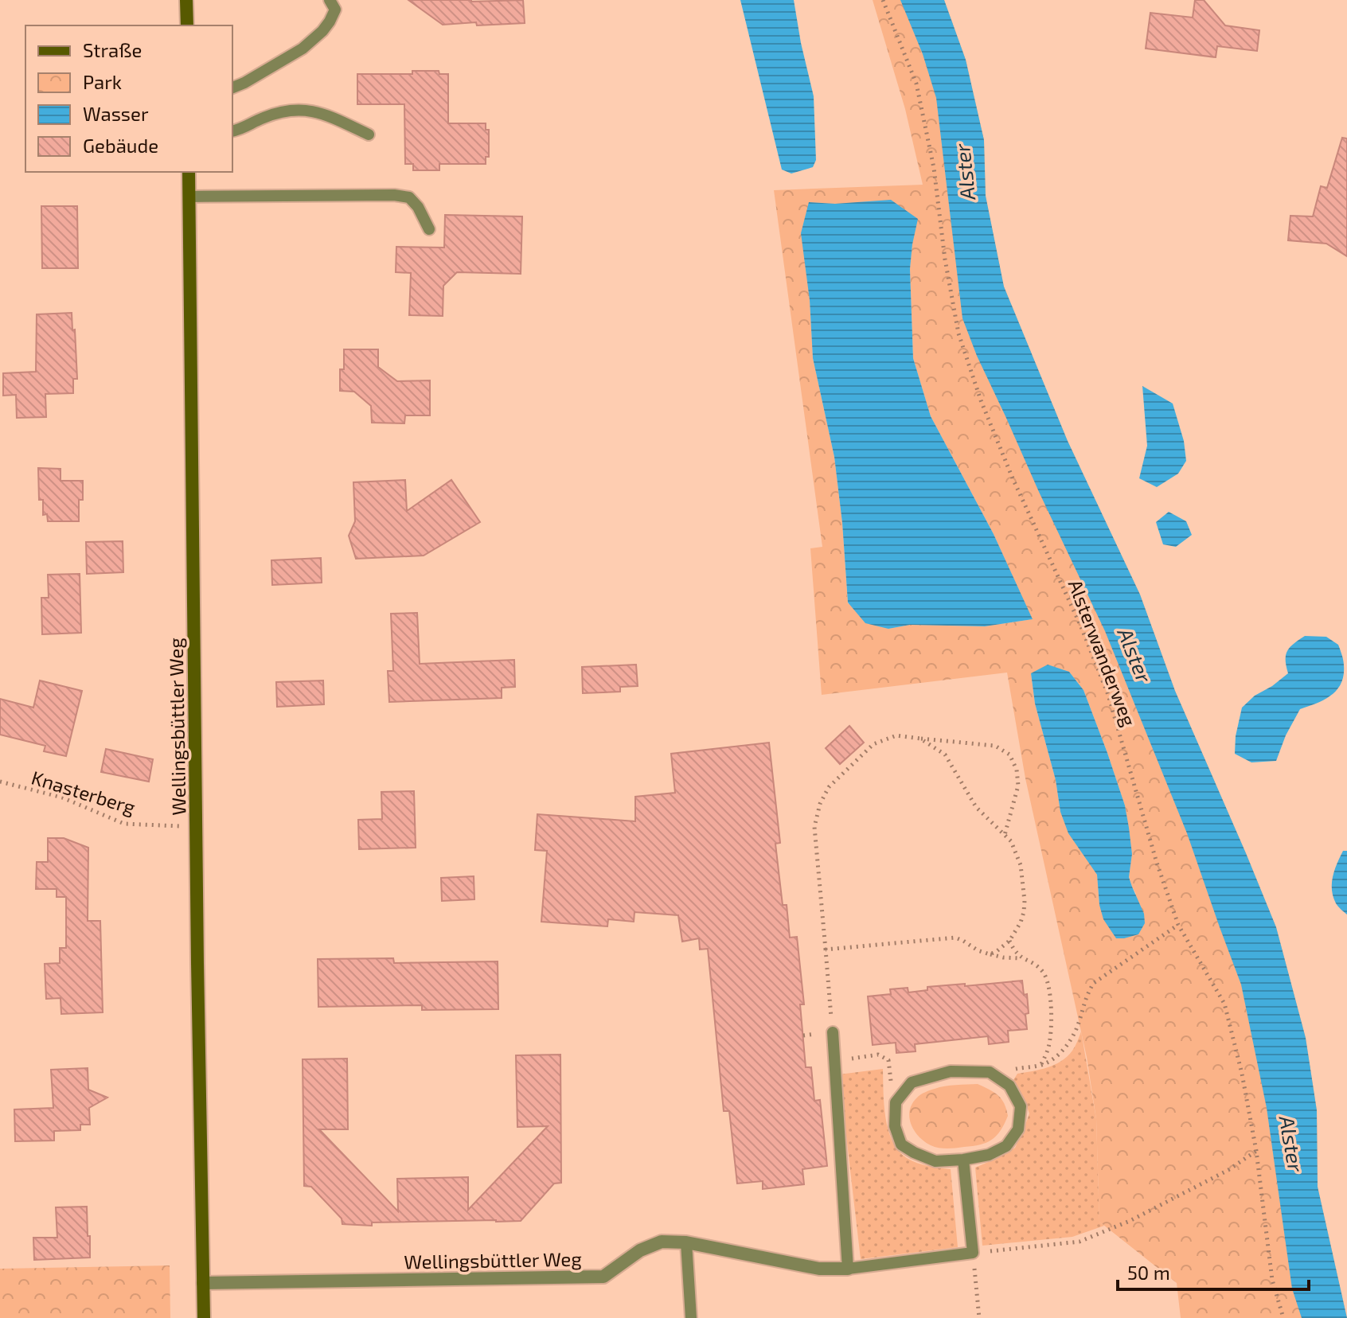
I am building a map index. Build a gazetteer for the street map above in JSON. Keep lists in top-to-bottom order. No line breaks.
{"streets":{"main road":["Wellingsbüttler Weg"],"path":["Alsterwanderweg","Knasterberg"]},"crossings":[["Wellingsbüttler Weg","Knasterberg"]],"water":["Alster"],"legend":["Straße","Park","Wasser","Gebäude"],"scale_bar":"50 m"}
